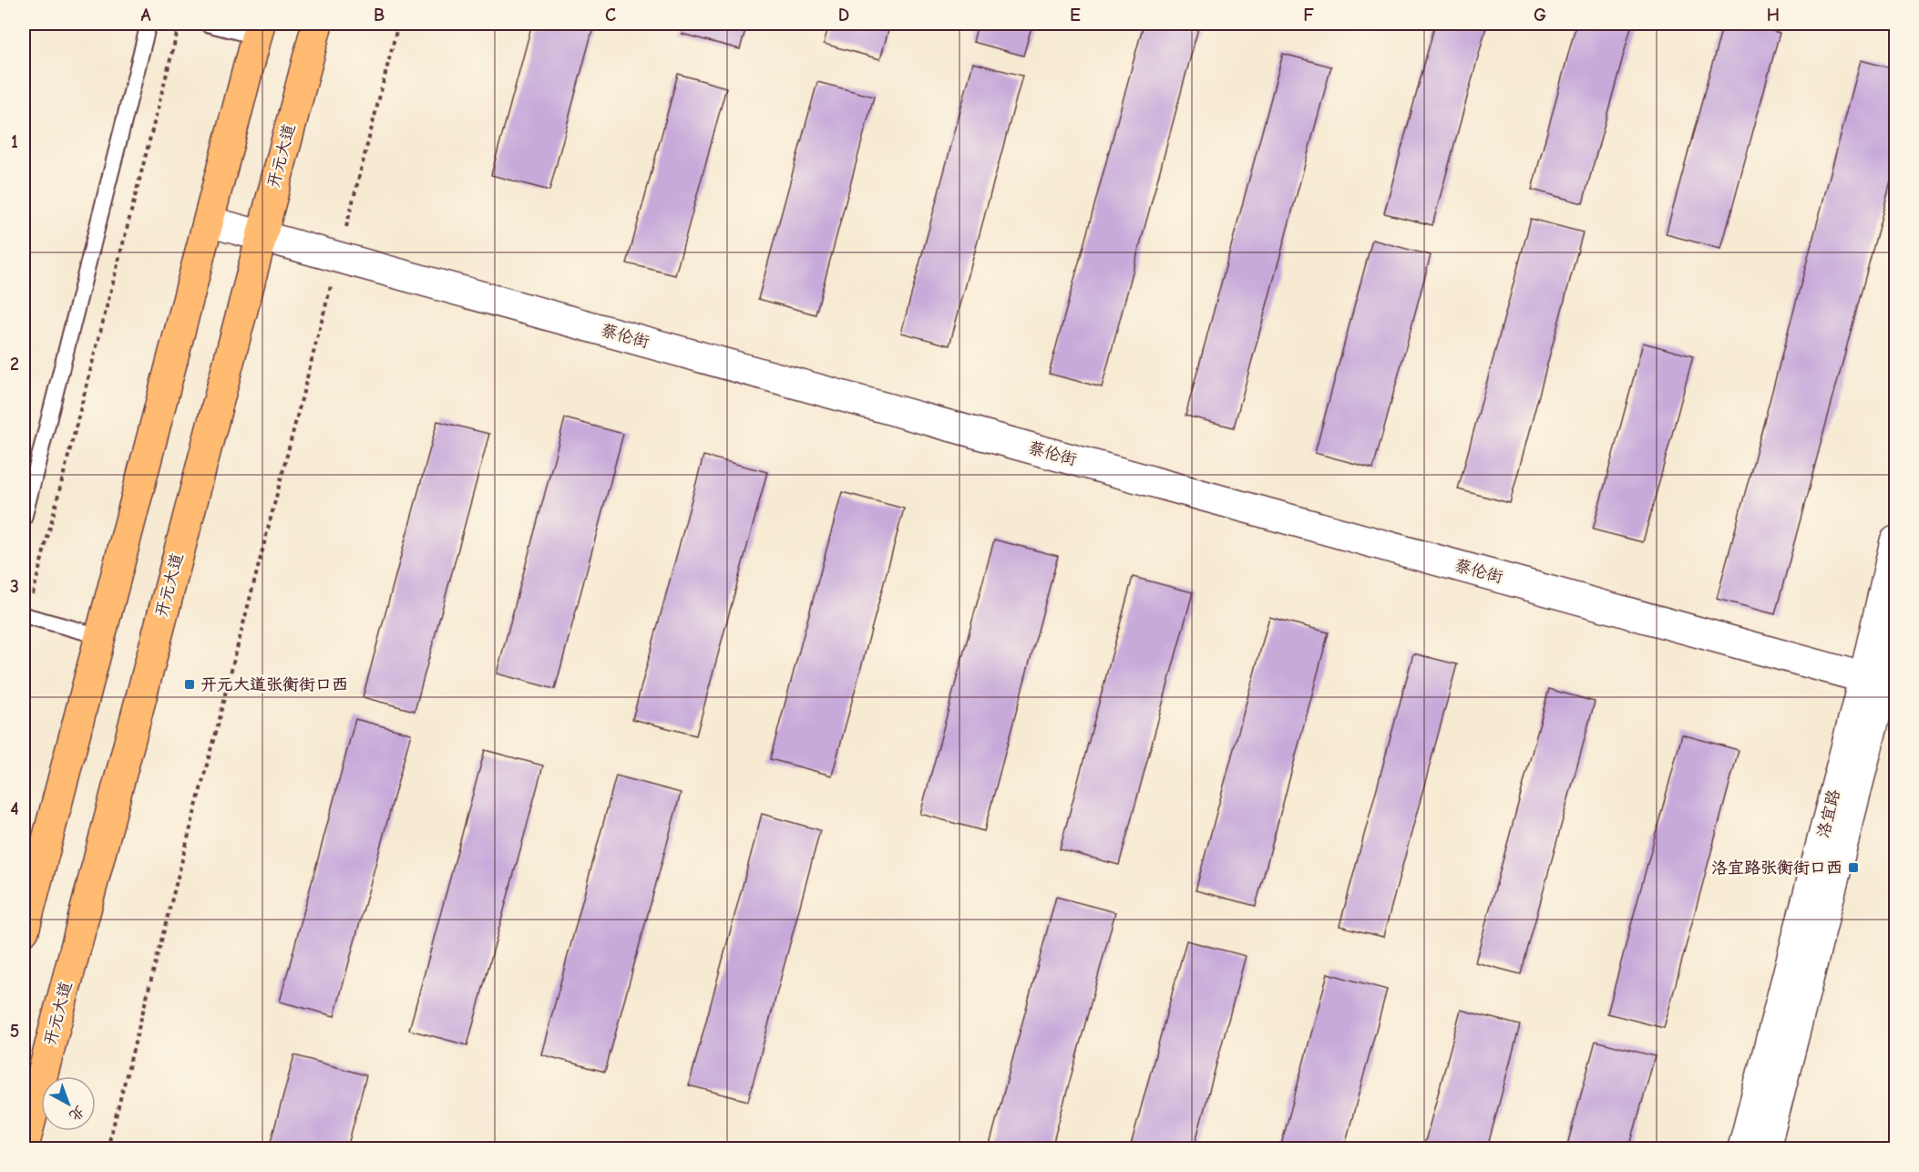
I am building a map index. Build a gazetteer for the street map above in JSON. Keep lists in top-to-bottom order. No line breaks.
{"streets":{"main road":["开元大道"],"street":["蔡伦街","洛宜路"]},"crossings":[["开元大道","蔡伦街"],["蔡伦街","洛宜路"]],"places":{"transit":["开元大道张衡街口西","洛宜路张衡街口西"]},"north":"bottom right","grid":{"columns":["A","B","C","D","E","F","G","H"],"rows":["1","2","3","4","5"]}}
